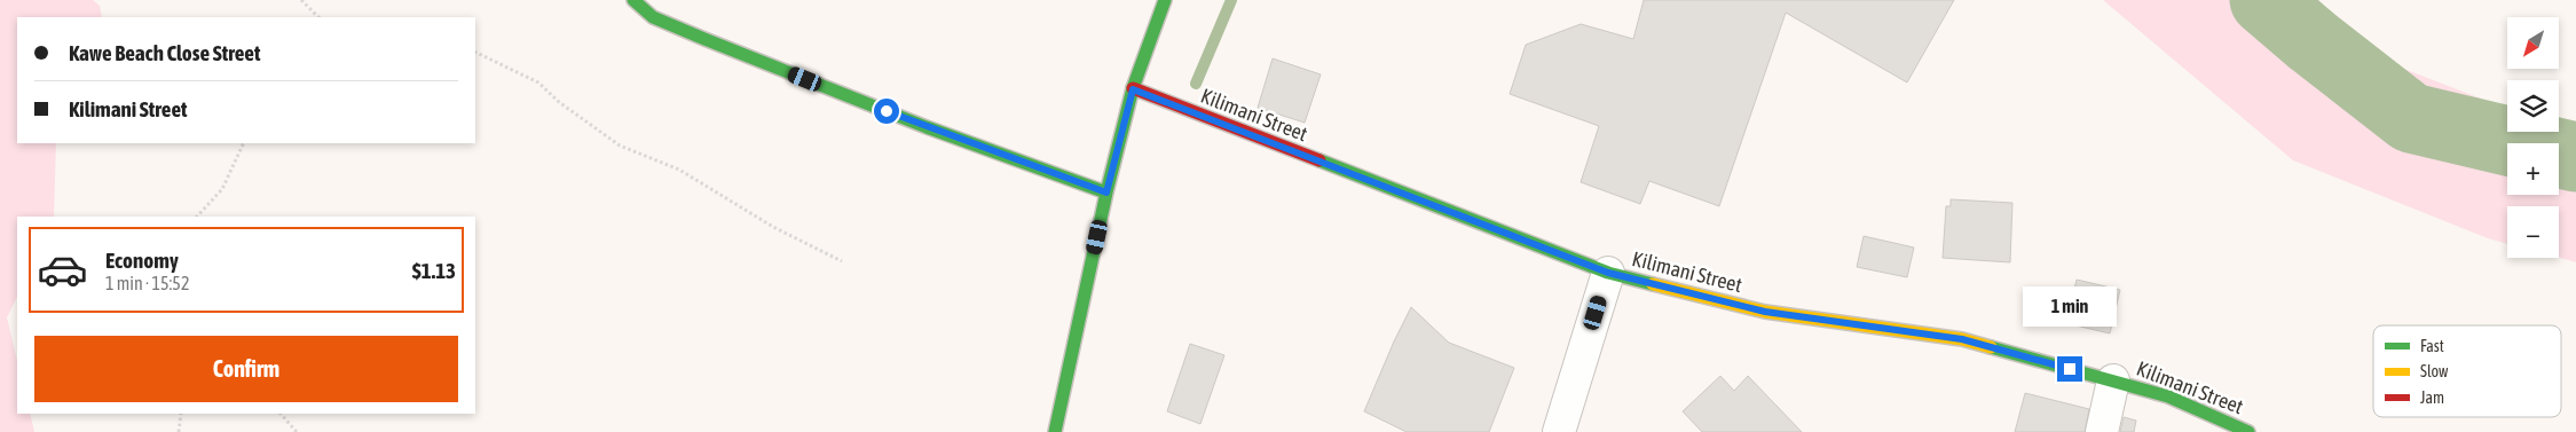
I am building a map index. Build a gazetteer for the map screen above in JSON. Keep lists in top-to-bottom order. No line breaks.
{"streets":{"street":["Kilimani Street"]},"legend":["Fast","Slow","Jam"],"north":"bottom left","page":{"map_buttons":["+","−"],"banner":["Kawe Beach Close Street","Kilimani Street"],"list":[{"name":"Economy","note":"1 min · 15:52","value":"$1.13"}],"bubble":"1 min","buttons":"Confirm"}}
